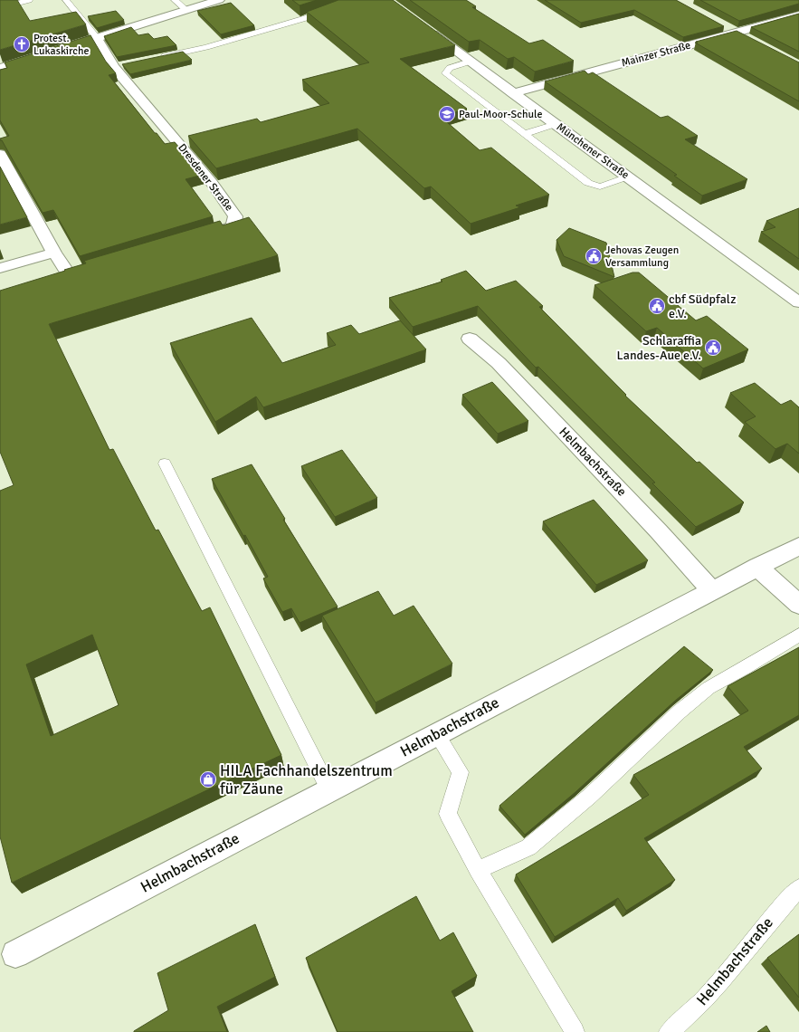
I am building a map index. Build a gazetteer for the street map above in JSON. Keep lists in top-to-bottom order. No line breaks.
{"streets":{"street":["Mainzer Straße","Münchener Straße","Dresdener Straße","Helmbachstraße"]},"crossings":[["Mainzer Straße","Münchener Straße"]],"places":{"church":["Protest. Lukaskirche"],"school or university":["Paul-Moor-Schule"],"public building":["Jehovas Zeugen Versammlung","cbf Südpfalz e.V.","Schlaraffia Landes-Aue e.V."],"shop":["HILA Fachhandelszentrum für Zäune"]}}
